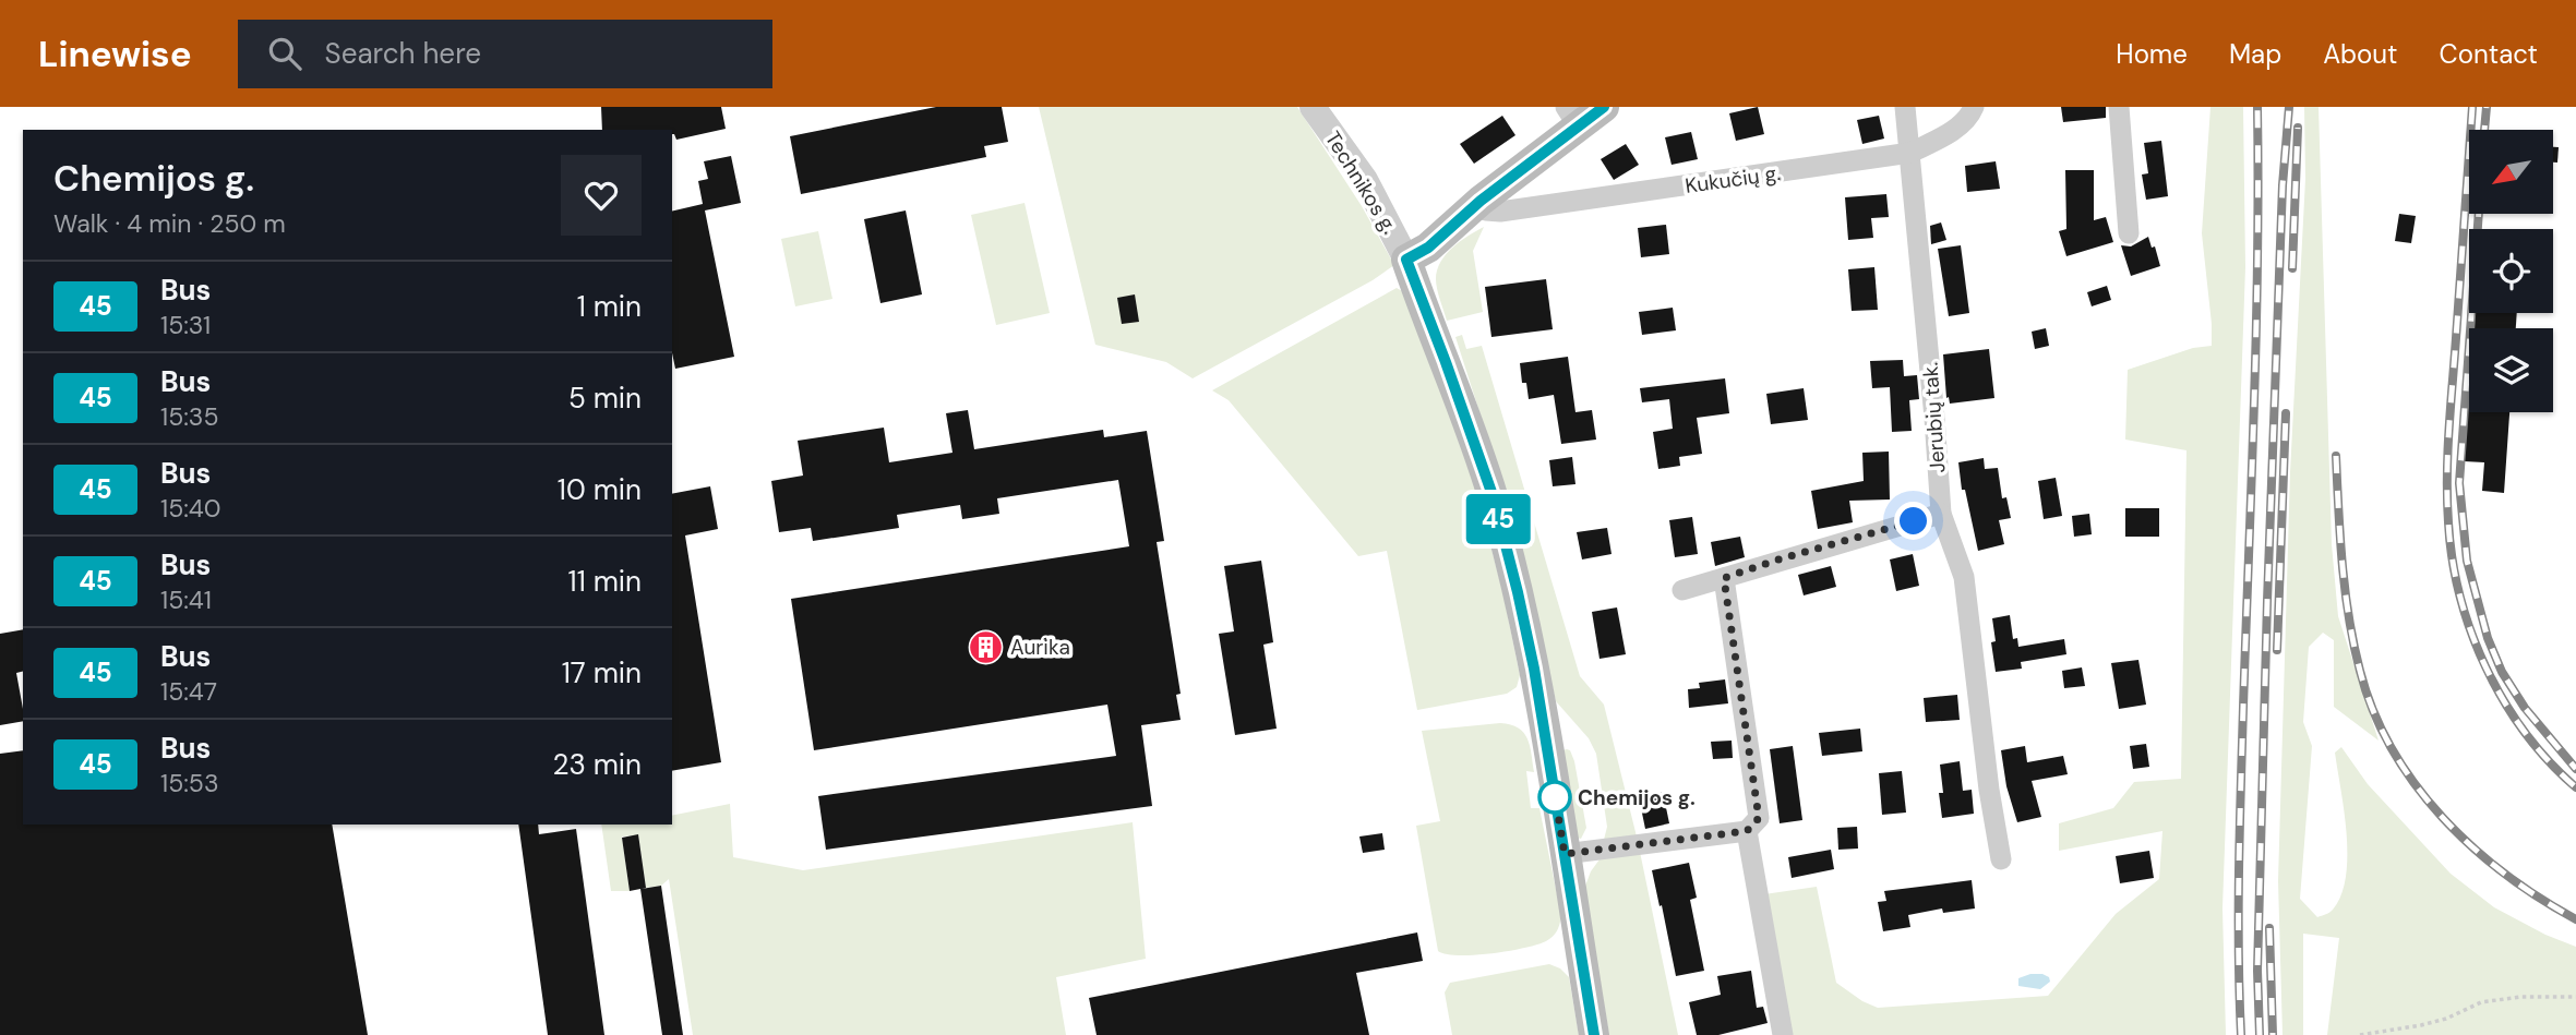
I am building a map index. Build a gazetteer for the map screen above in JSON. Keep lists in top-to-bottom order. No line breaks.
{"streets":{"street":["Kukučių g.","Technikos g.","Jerubių tak."]},"crossings":[["Kukučių g.","Jerubių tak."]],"places":{"building":["Aurika"],"other":["Chemijos g."]},"lines":["bus line 45"],"north":"bottom left","page":{"header":"Linewise","search":"Search here","nav":["Home","Map","About","Contact"],"on_map":"45","heading":["Chemijos g.","Walk · 4 min · 250 m"],"list":[{"mark":"45","name":"Bus","note":"15:31","value":"1 min"},{"mark":"45","name":"Bus","note":"15:35","value":"5 min"},{"mark":"45","name":"Bus","note":"15:40","value":"10 min"},{"mark":"45","name":"Bus","note":"15:41","value":"11 min"},{"mark":"45","name":"Bus","note":"15:47","value":"17 min"},{"mark":"45","name":"Bus","note":"15:53","value":"23 min"}]}}
